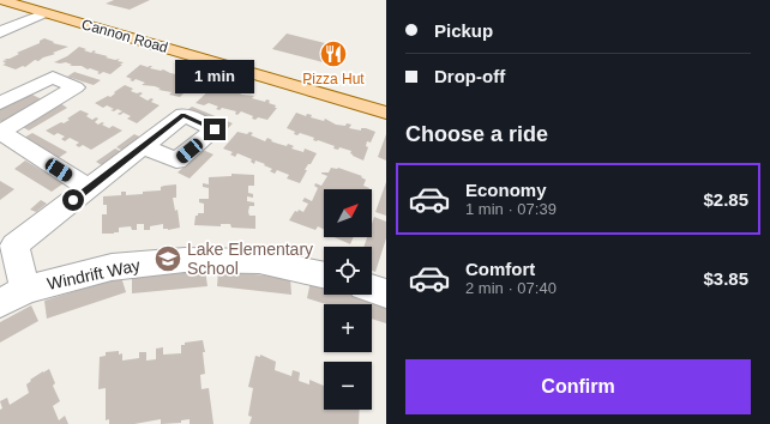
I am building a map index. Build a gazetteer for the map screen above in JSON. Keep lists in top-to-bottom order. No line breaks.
{"streets":{"main road":["Cannon Road"],"street":["Windrift Way"]},"places":{"restaurant":["Pizza Hut"],"school or university":["Lake Elementary School"]},"north":"top right","page":{"banner":["Pickup","Drop-off"],"bubble":"1 min","heading":"Choose a ride","list":[{"name":"Economy","note":"1 min · 07:39","value":"$2.85"},{"name":"Comfort","note":"2 min · 07:40","value":"$3.85"}],"map_buttons":["+","−"],"buttons":"Confirm"}}
